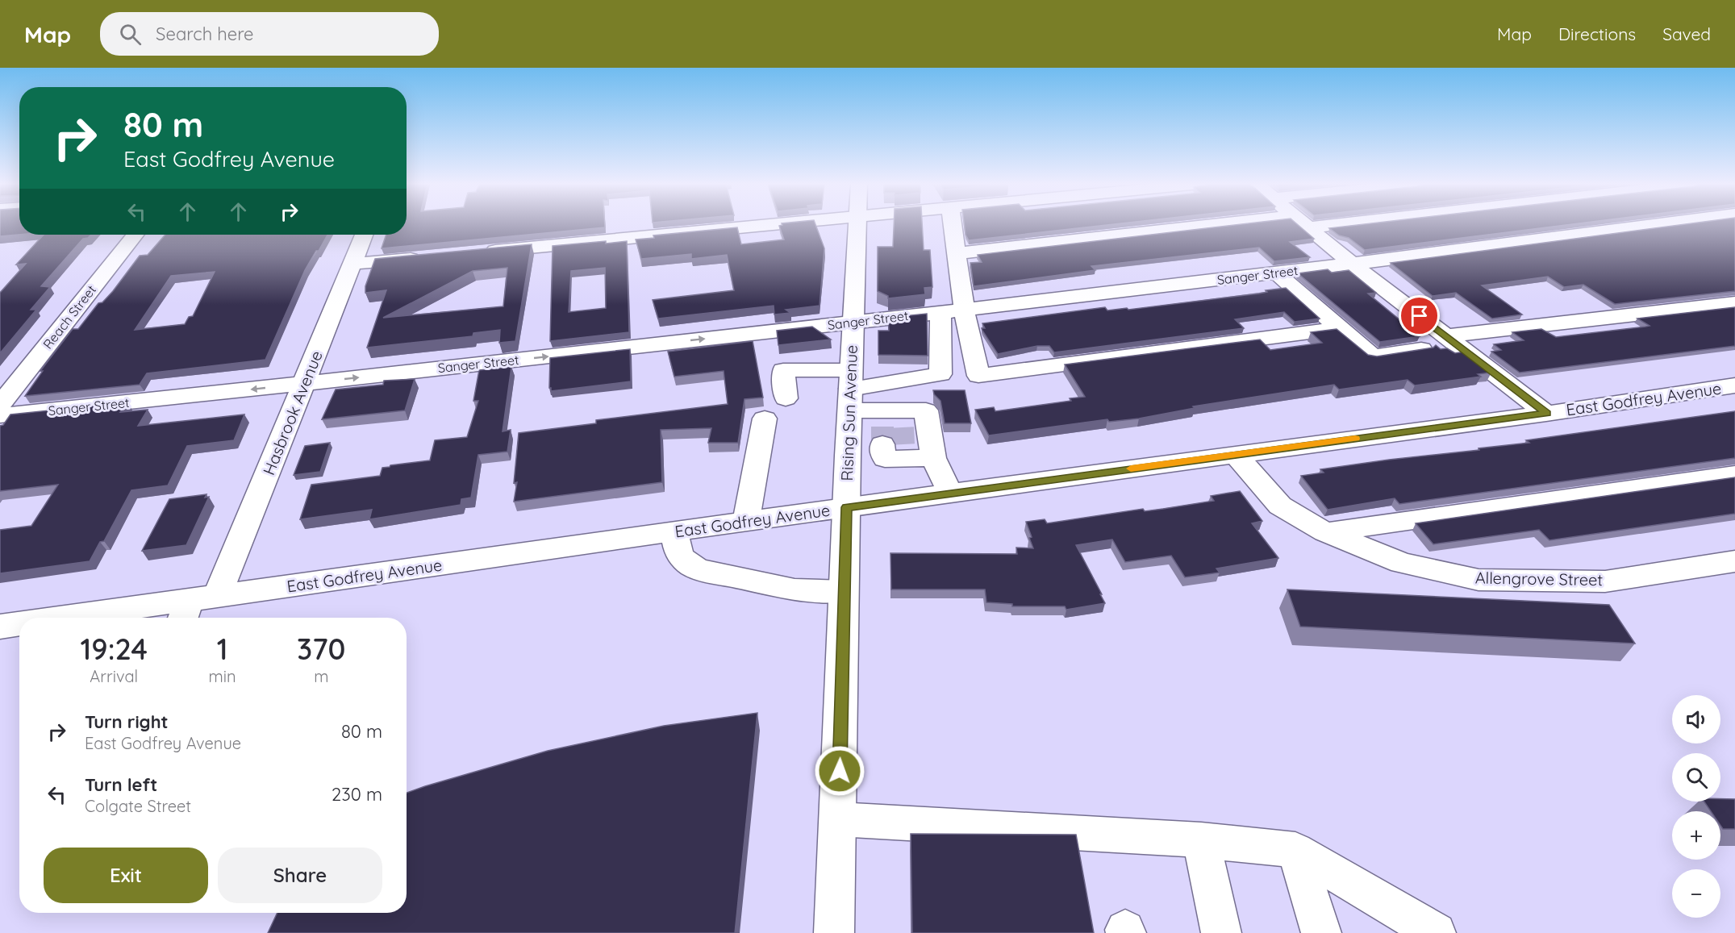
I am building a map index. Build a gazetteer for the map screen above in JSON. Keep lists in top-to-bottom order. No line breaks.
{"streets":{"street":["Sanger Street","Reach Street","East Godfrey Avenue","Hasbrook Avenue","Rising Sun Avenue","Allengrove Street"]},"crossings":[["Sanger Street","Hasbrook Avenue"],["Sanger Street","Rising Sun Avenue"],["East Godfrey Avenue","Hasbrook Avenue"],["East Godfrey Avenue","Rising Sun Avenue"],["East Godfrey Avenue","Allengrove Street"]],"page":{"header":"Map","search":"Search here","nav":["Map","Directions","Saved"],"turn":["80 m","East Godfrey Avenue"],"eta":["19:24","Arrival","1","min","370","m"],"map_buttons":["+","−"],"list":[{"name":"Turn right","note":"East Godfrey Avenue","value":"80 m"},{"name":"Turn left","note":"Colgate Street","value":"230 m"}],"buttons":["Exit","Share"]}}
